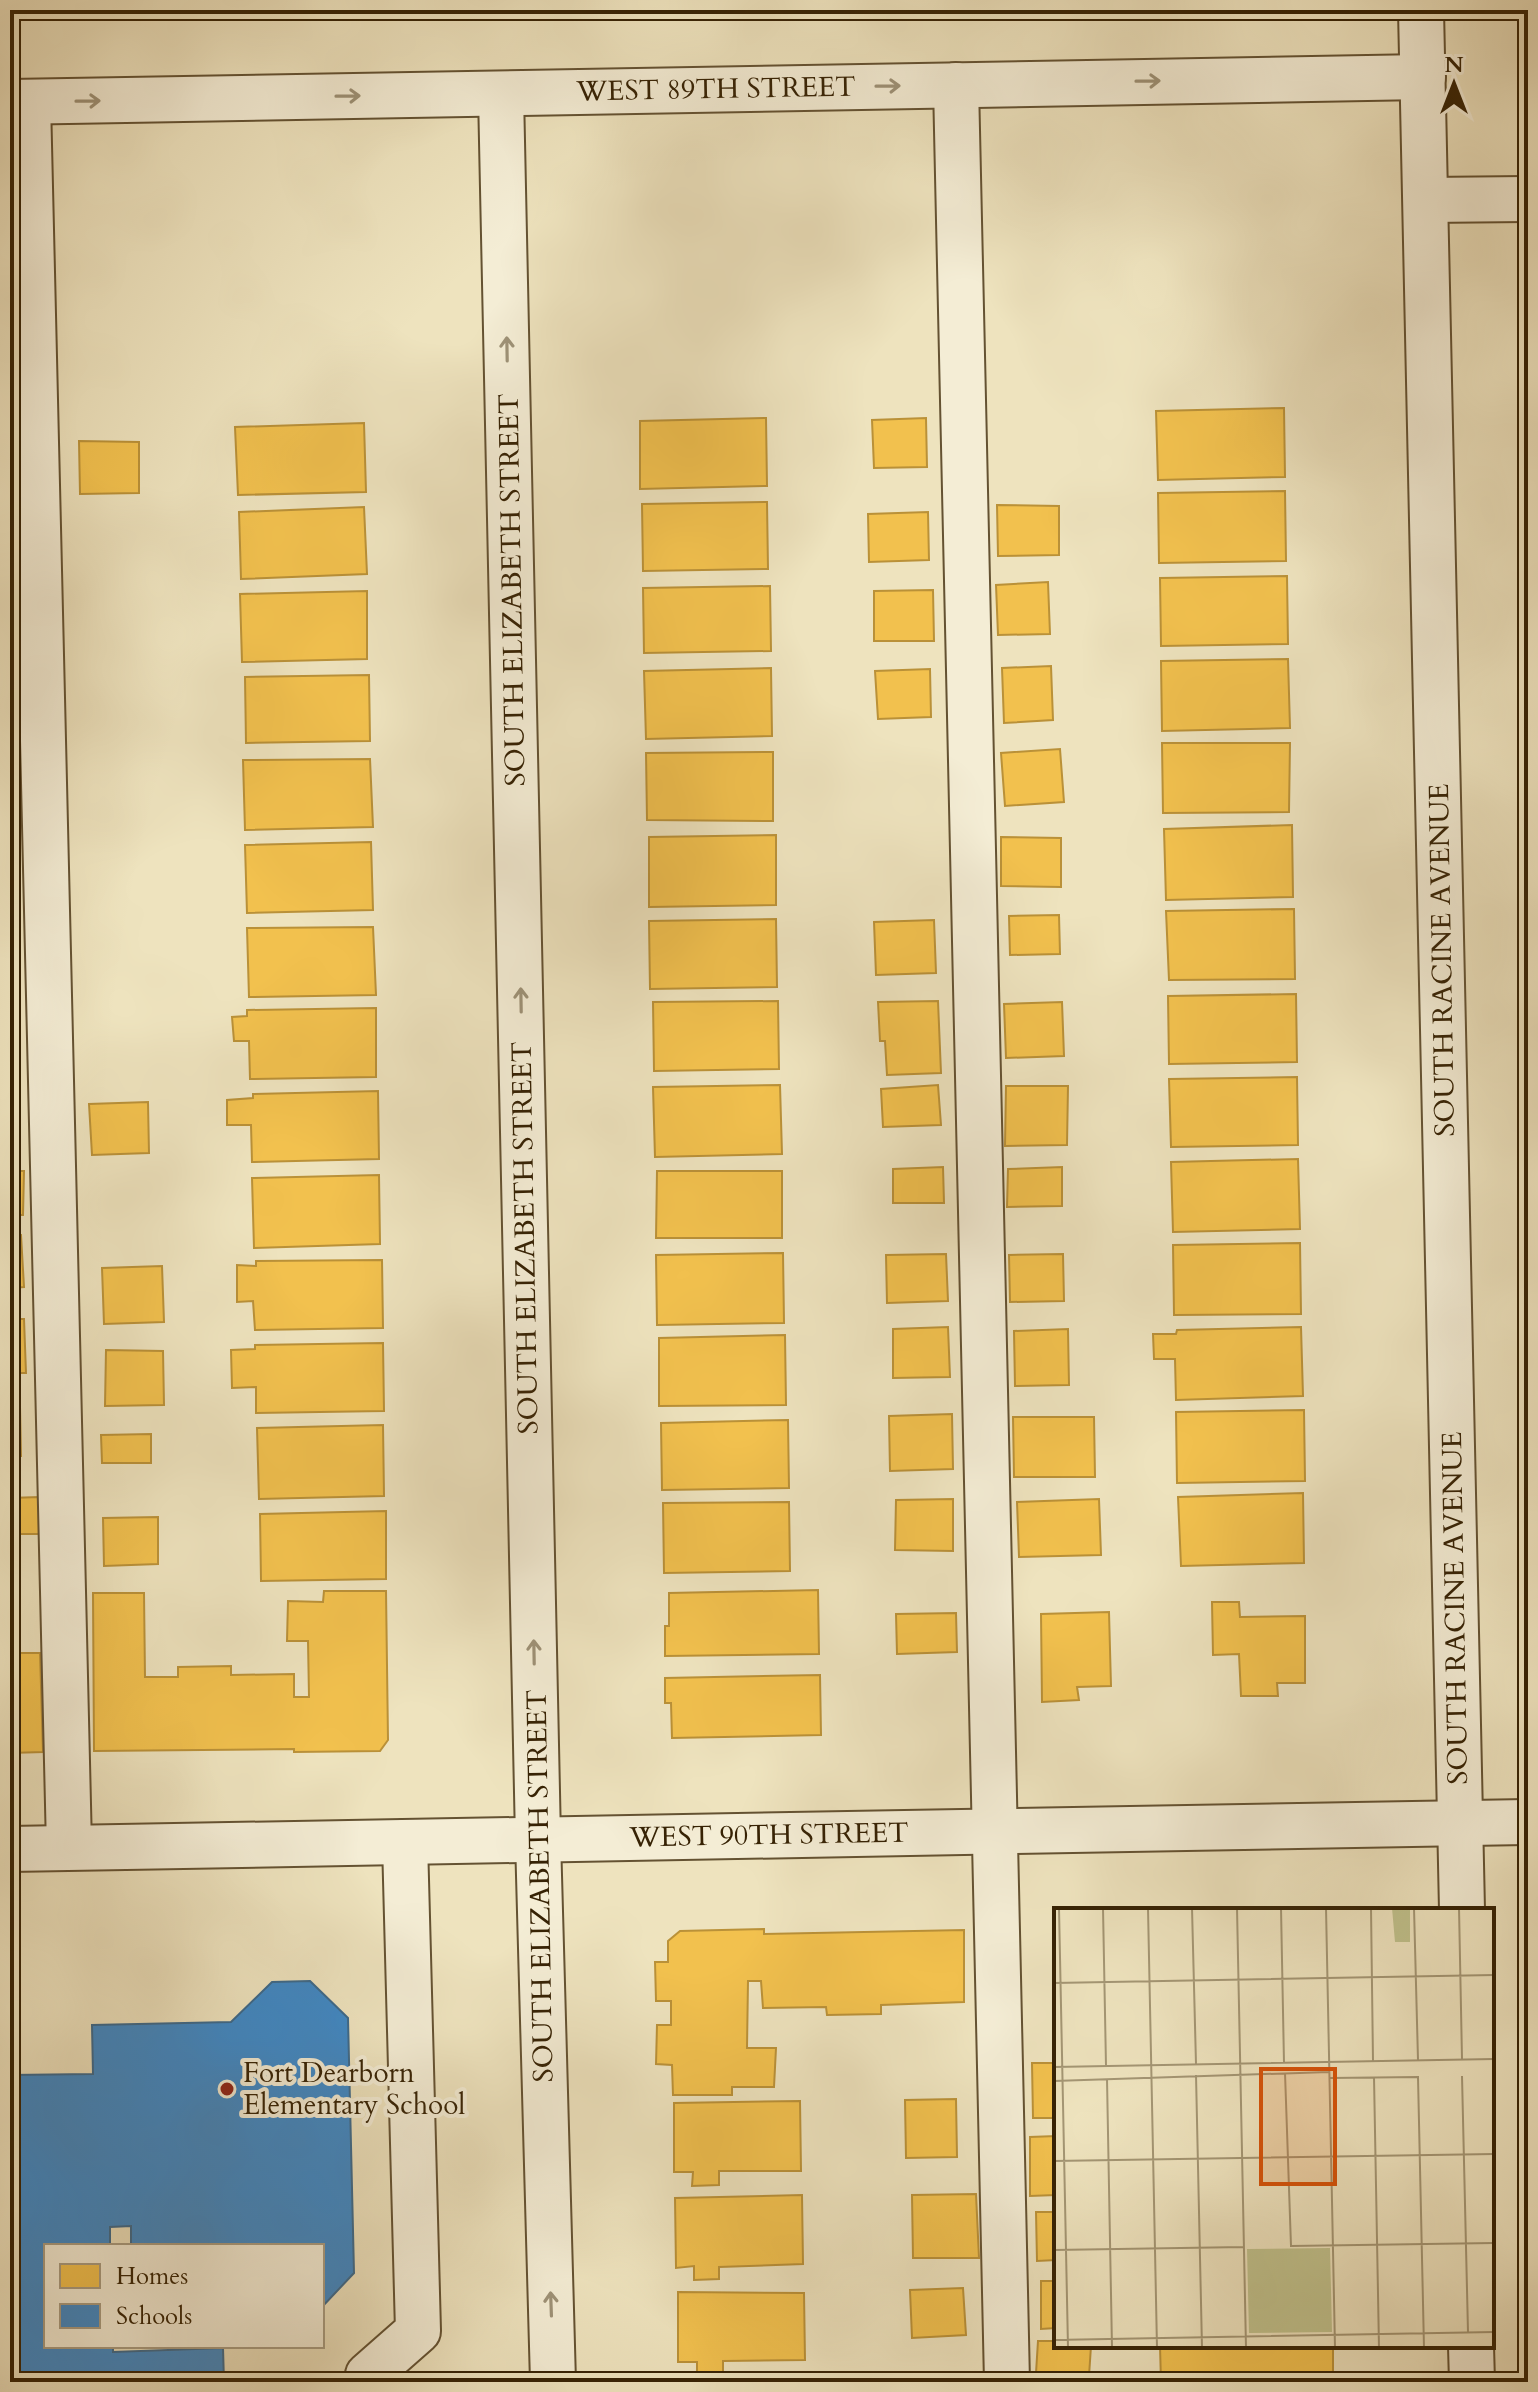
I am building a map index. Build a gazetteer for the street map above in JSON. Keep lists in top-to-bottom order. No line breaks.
{"streets":{"street":["WEST 89TH STREET","SOUTH ELIZABETH STREET","SOUTH RACINE AVENUE","WEST 90TH STREET"]},"crossings":[["WEST 89TH STREET","SOUTH ELIZABETH STREET"],["WEST 89TH STREET","SOUTH RACINE AVENUE"],["SOUTH ELIZABETH STREET","WEST 90TH STREET"],["SOUTH RACINE AVENUE","WEST 90TH STREET"]],"one_way":["WEST 89TH STREET","SOUTH ELIZABETH STREET"],"places":["Fort Dearborn Elementary School"],"legend":["Homes","Schools"],"north":"top"}
